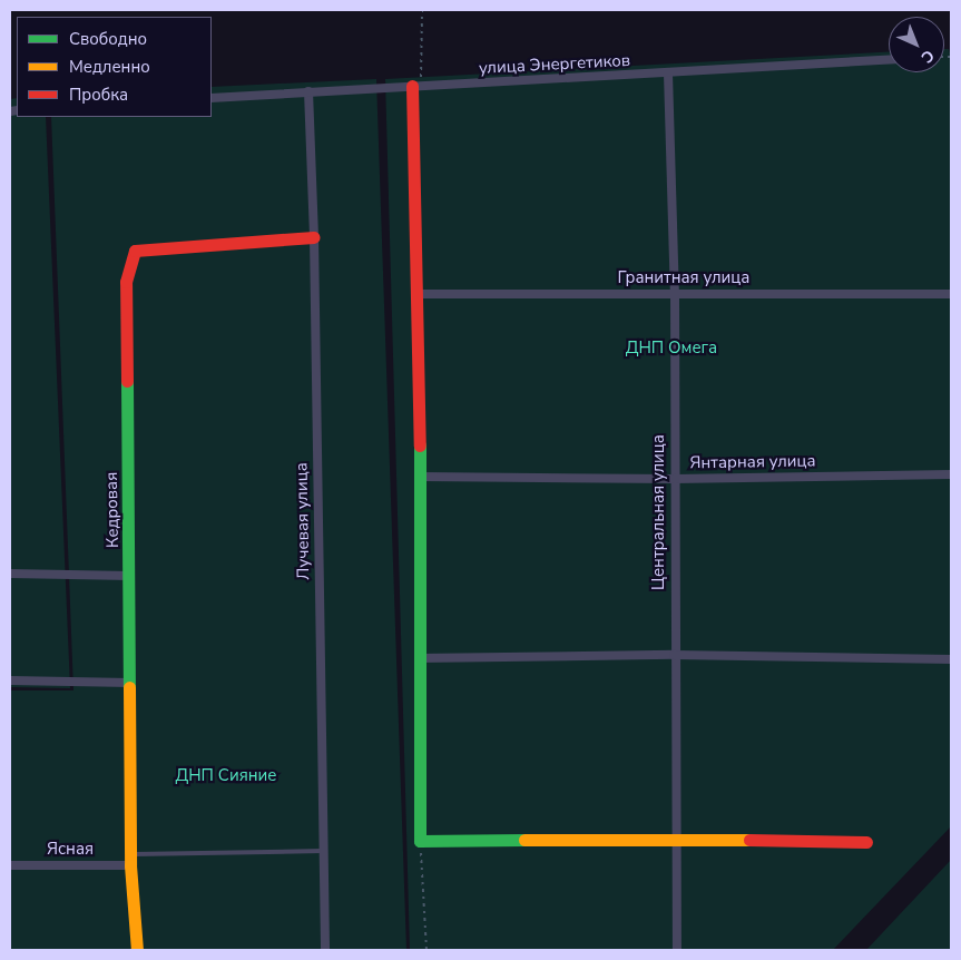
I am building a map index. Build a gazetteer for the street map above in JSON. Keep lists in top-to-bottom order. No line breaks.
{"streets":{"street":["улица Энергетиков","Гранитная улица","Янтарная улица","Кедровая","Центральная улица","Лучевая улица","Ясная"]},"crossings":[["улица Энергетиков","Центральная улица"],["улица Энергетиков","Лучевая улица"],["Гранитная улица","Центральная улица"],["Янтарная улица","Центральная улица"],["Кедровая","Лучевая улица"],["Кедровая","Ясная"]],"parks":["ДНП Омега","ДНП Сияние"],"legend":["Свободно","Медленно","Пробка"],"north":"bottom right"}
